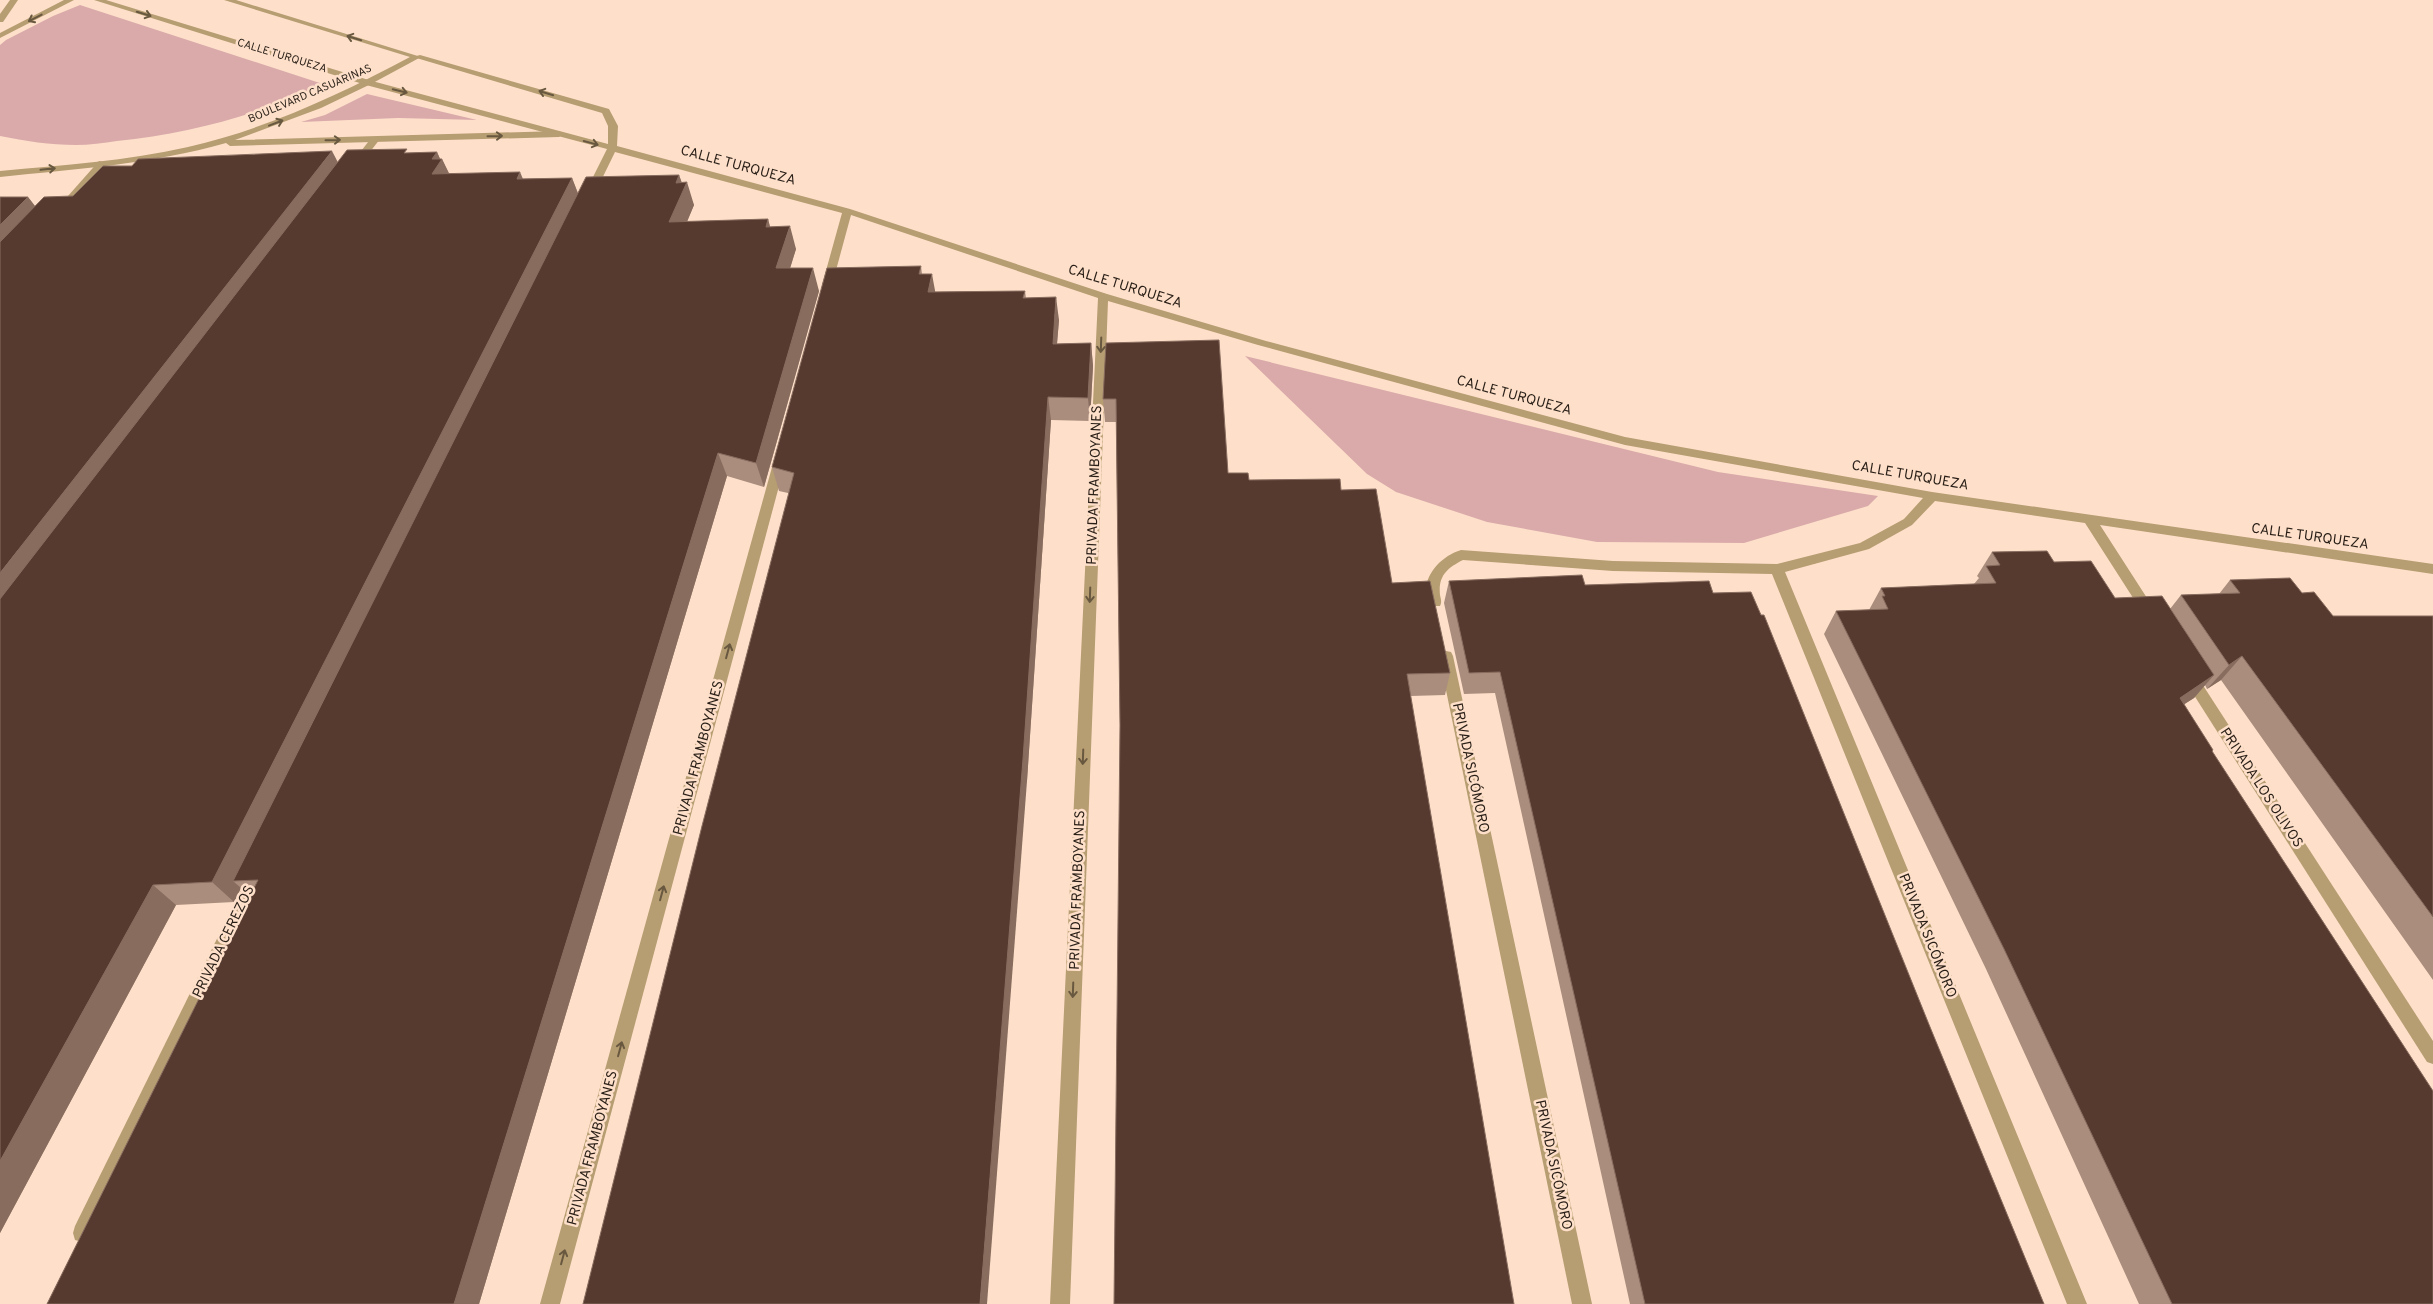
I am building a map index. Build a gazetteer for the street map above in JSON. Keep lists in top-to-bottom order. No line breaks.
{"streets":{"street":["CALLE TURQUEZA","BOULEVARD CASUARINAS","PRIVADA FRAMBOYANES","PRIVADA SICÓMORO","PRIVADA LOS OLIVOS","PRIVADA CEREZOS"]},"crossings":[["CALLE TURQUEZA","BOULEVARD CASUARINAS"],["CALLE TURQUEZA","PRIVADA FRAMBOYANES"]]}
